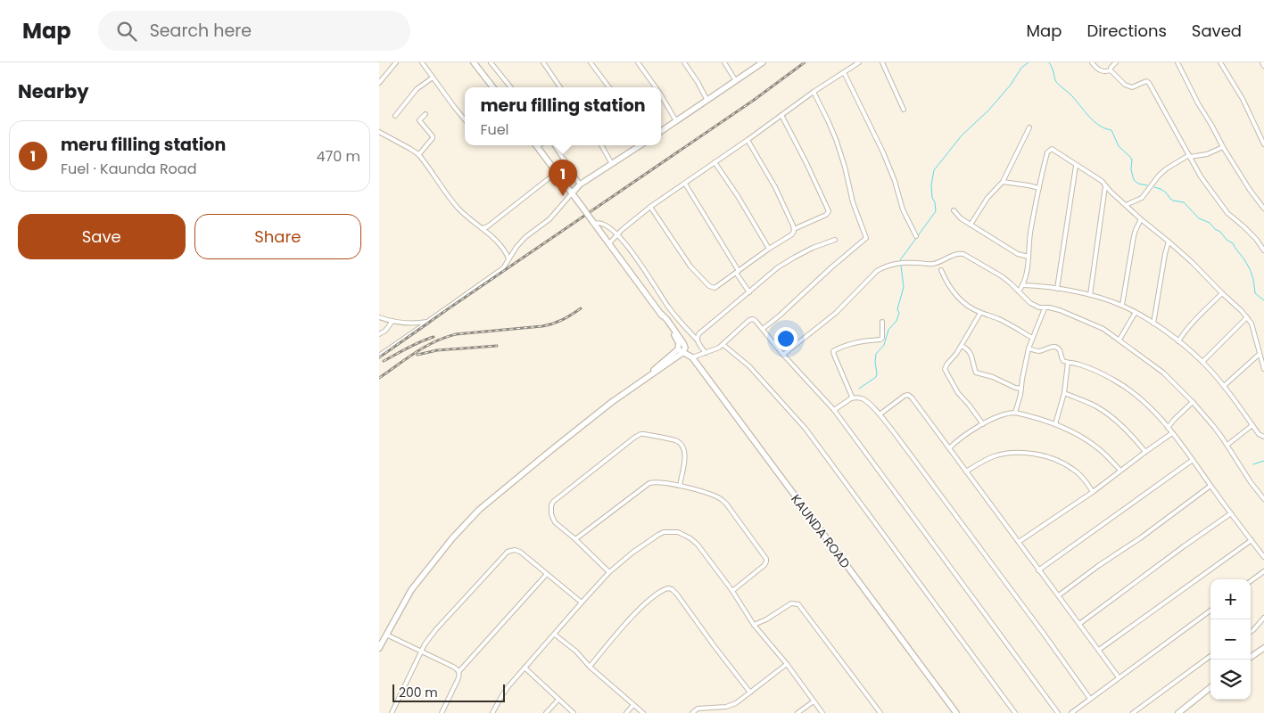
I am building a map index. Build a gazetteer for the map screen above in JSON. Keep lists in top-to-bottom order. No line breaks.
{"streets":{"street":["KAUNDA ROAD"]},"scale_bar":"200 m","page":{"header":"Map","search":"Search here","nav":["Map","Directions","Saved"],"heading":"Nearby","popup":["meru filling station","Fuel"],"list":[{"mark":"1","name":"meru filling station","note":"Fuel · Kaunda Road","value":"470 m"}],"pins":"1","buttons":["Save","Share"],"map_buttons":["+","−"],"scale":"200 m"}}
